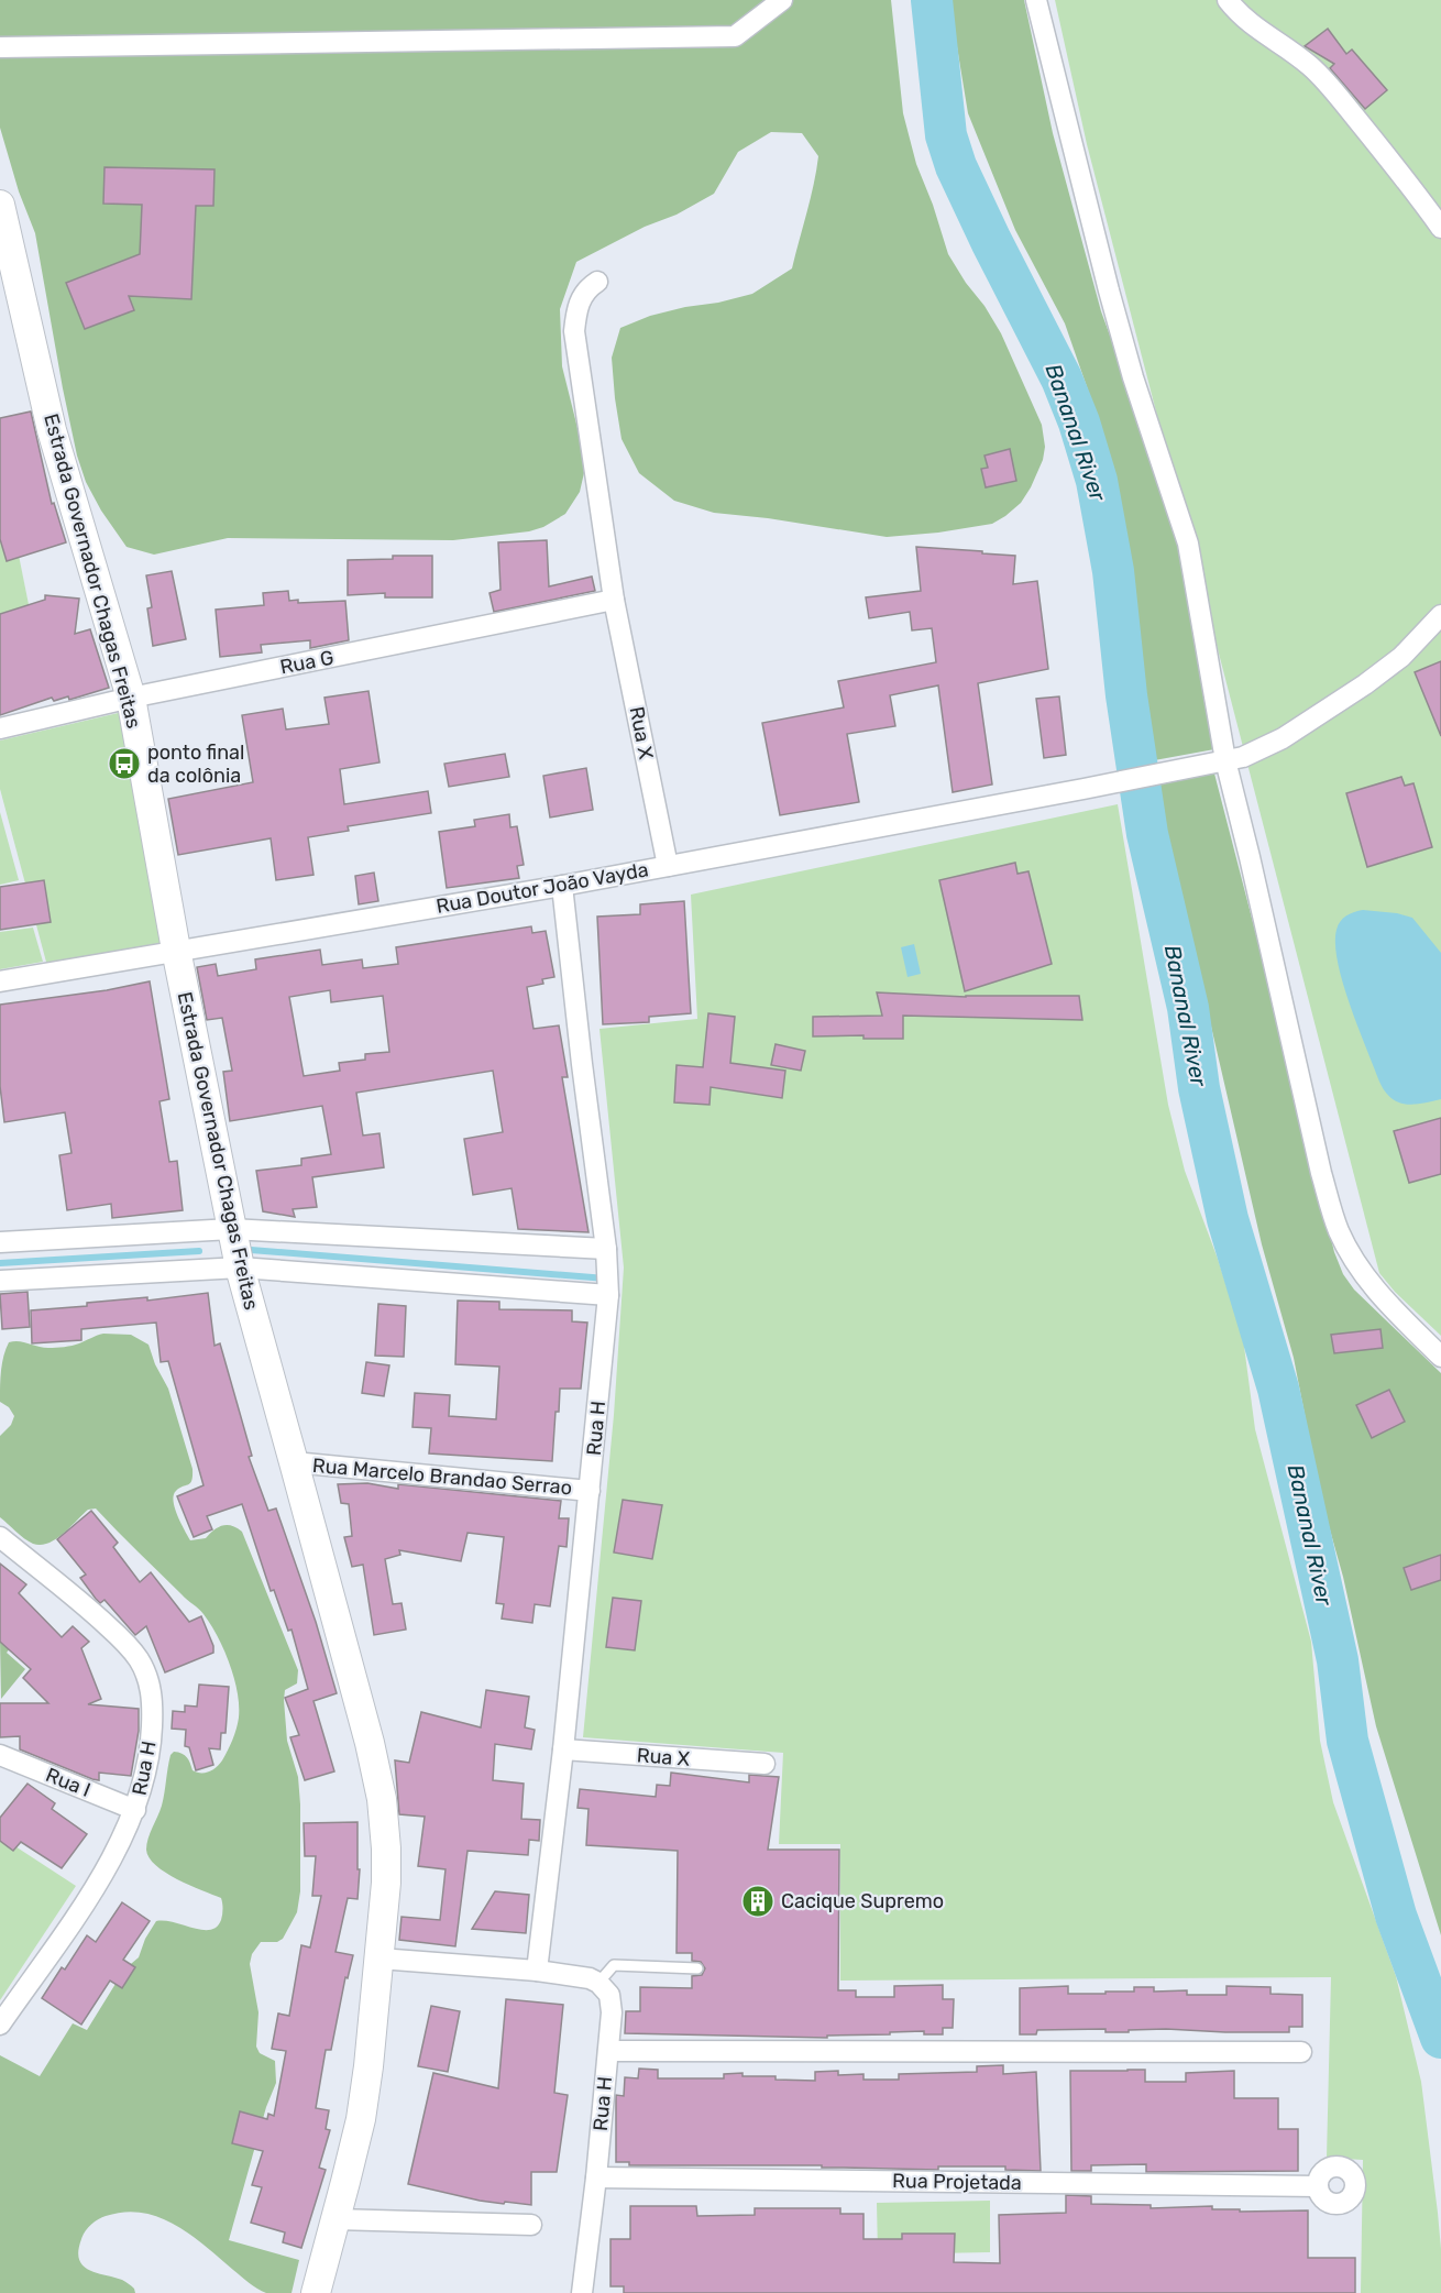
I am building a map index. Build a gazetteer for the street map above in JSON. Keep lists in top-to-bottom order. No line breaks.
{"streets":{"main road":["Estrada Governador Chagas Freitas"],"street":["Rua G","Rua X","Rua Doutor João Vayda","Rua H","Rua Marcelo Brandao Serrao","Rua I","Rua Projetada"]},"crossings":[["Estrada Governador Chagas Freitas","Rua G"],["Estrada Governador Chagas Freitas","Rua Doutor João Vayda"],["Estrada Governador Chagas Freitas","Rua Marcelo Brandao Serrao"],["Rua G","Rua X"],["Rua X","Rua Doutor João Vayda"],["Rua X","Rua H"],["Rua Doutor João Vayda","Rua H"],["Rua H","Rua Marcelo Brandao Serrao"],["Rua H","Rua I"],["Rua H","Rua Projetada"]],"water":["Bananal River"],"places":{"bus stop":["ponto final da colônia"],"building":["Cacique Supremo"]}}
